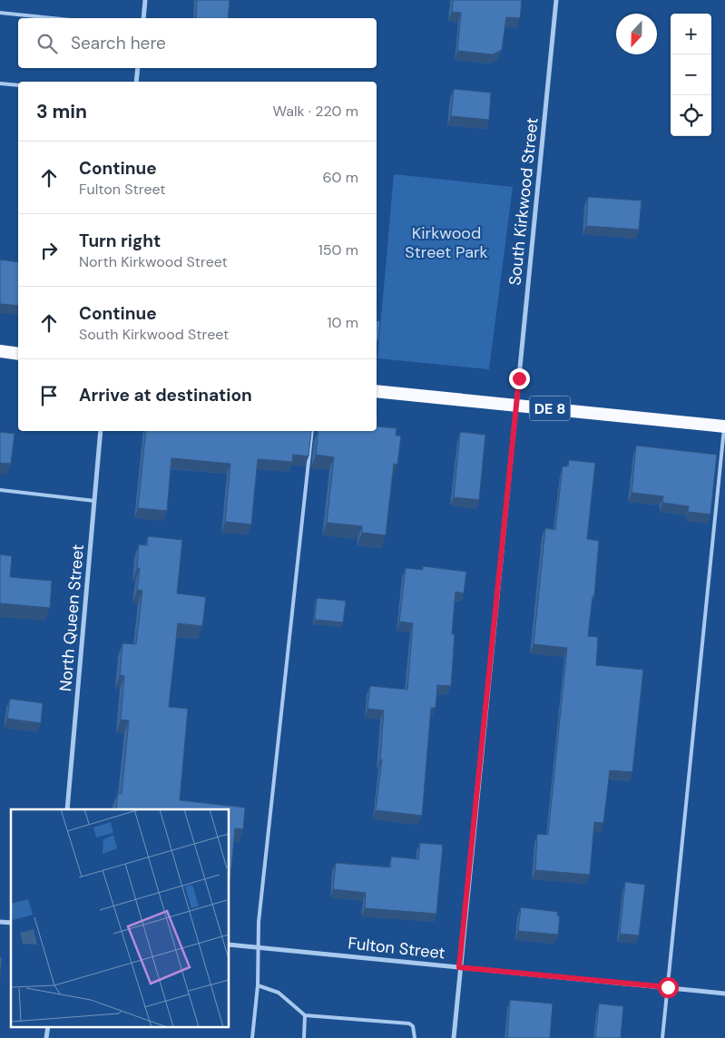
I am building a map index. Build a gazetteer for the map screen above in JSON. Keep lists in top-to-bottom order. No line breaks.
{"streets":{"highway":["DE 8"],"street":["South Kirkwood Street","North Queen Street","Fulton Street"]},"crossings":[["South Kirkwood Street","DE 8"],["South Kirkwood Street","Fulton Street"]],"parks":["Kirkwood Street Park"],"north":"bottom","page":{"map_buttons":["+","−"],"search":"Search here","heading":["3 min","Walk · 220 m"],"list":[["Continue","Fulton Street","60 m"],["Turn right","North Kirkwood Street","150 m"],["Continue","South Kirkwood Street","10 m"],"Arrive at destination"]}}
